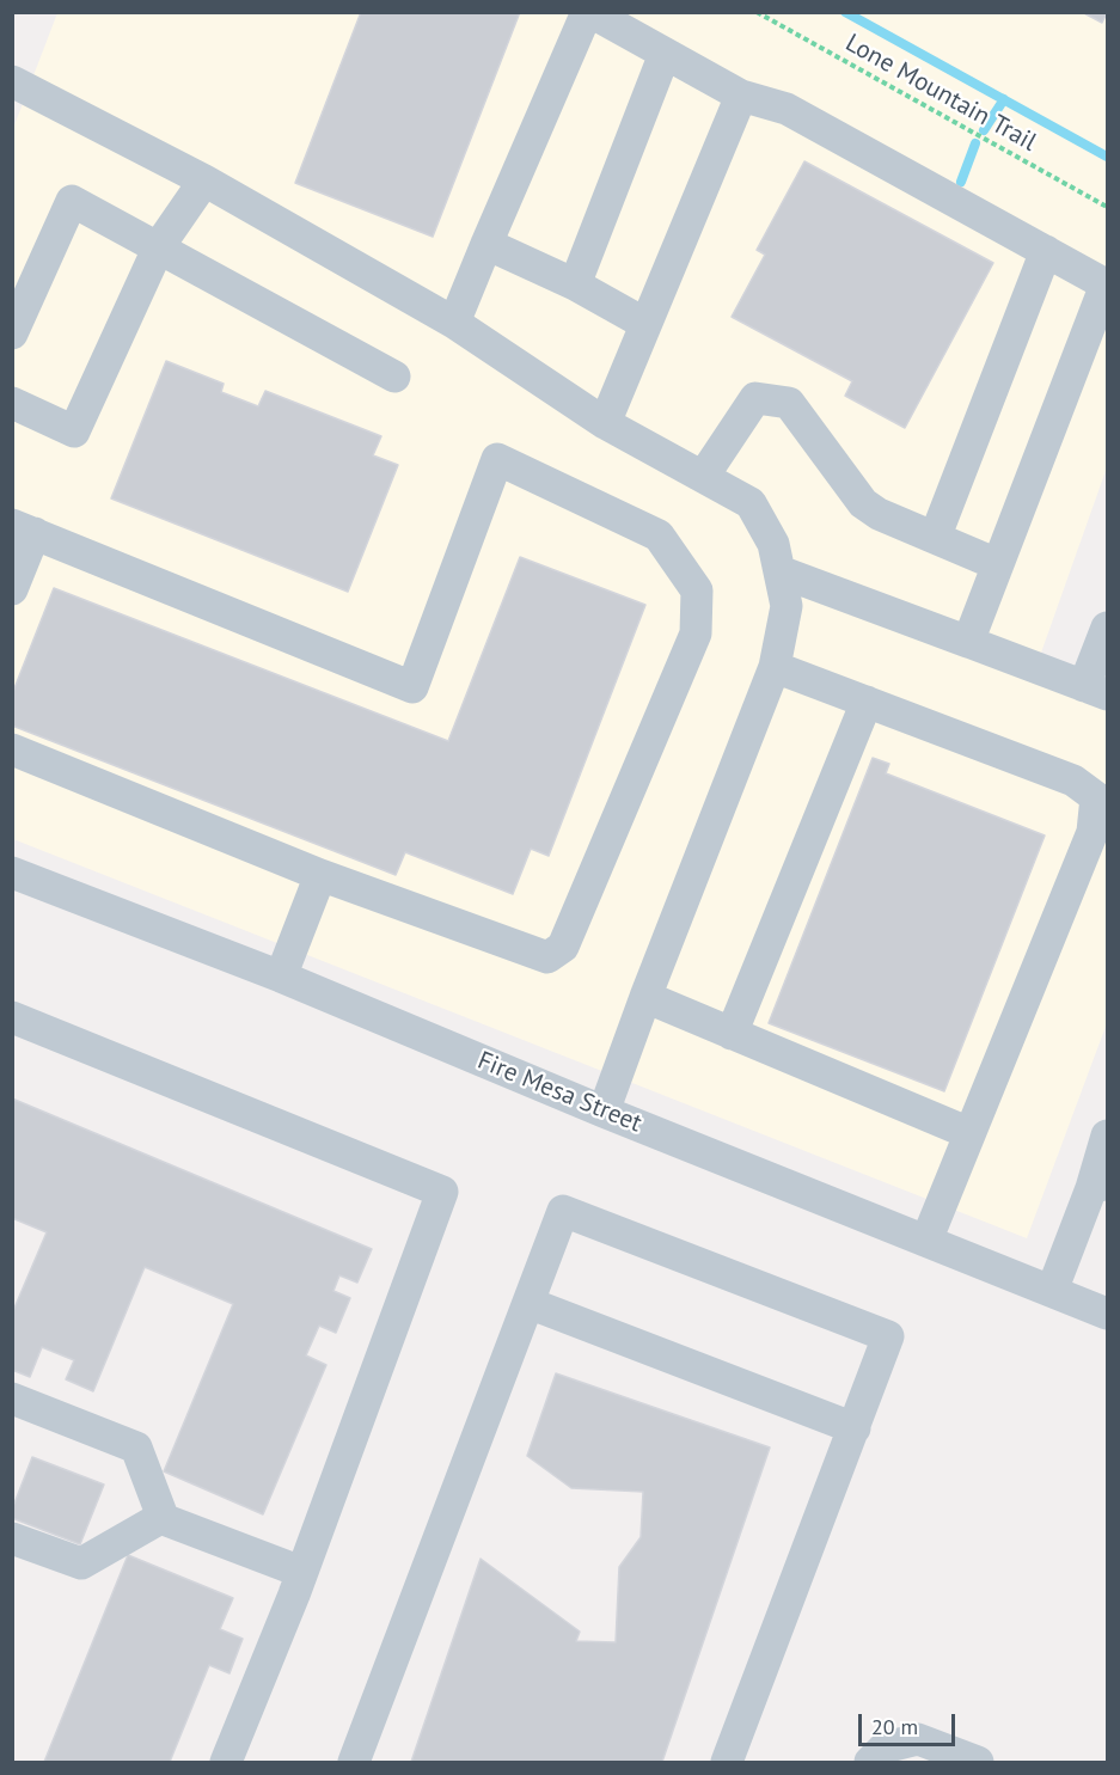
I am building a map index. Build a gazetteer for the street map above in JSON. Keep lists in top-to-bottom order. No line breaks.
{"streets":{"street":["Fire Mesa Street"],"path":["Lone Mountain Trail"]},"scale_bar":"20 m"}
